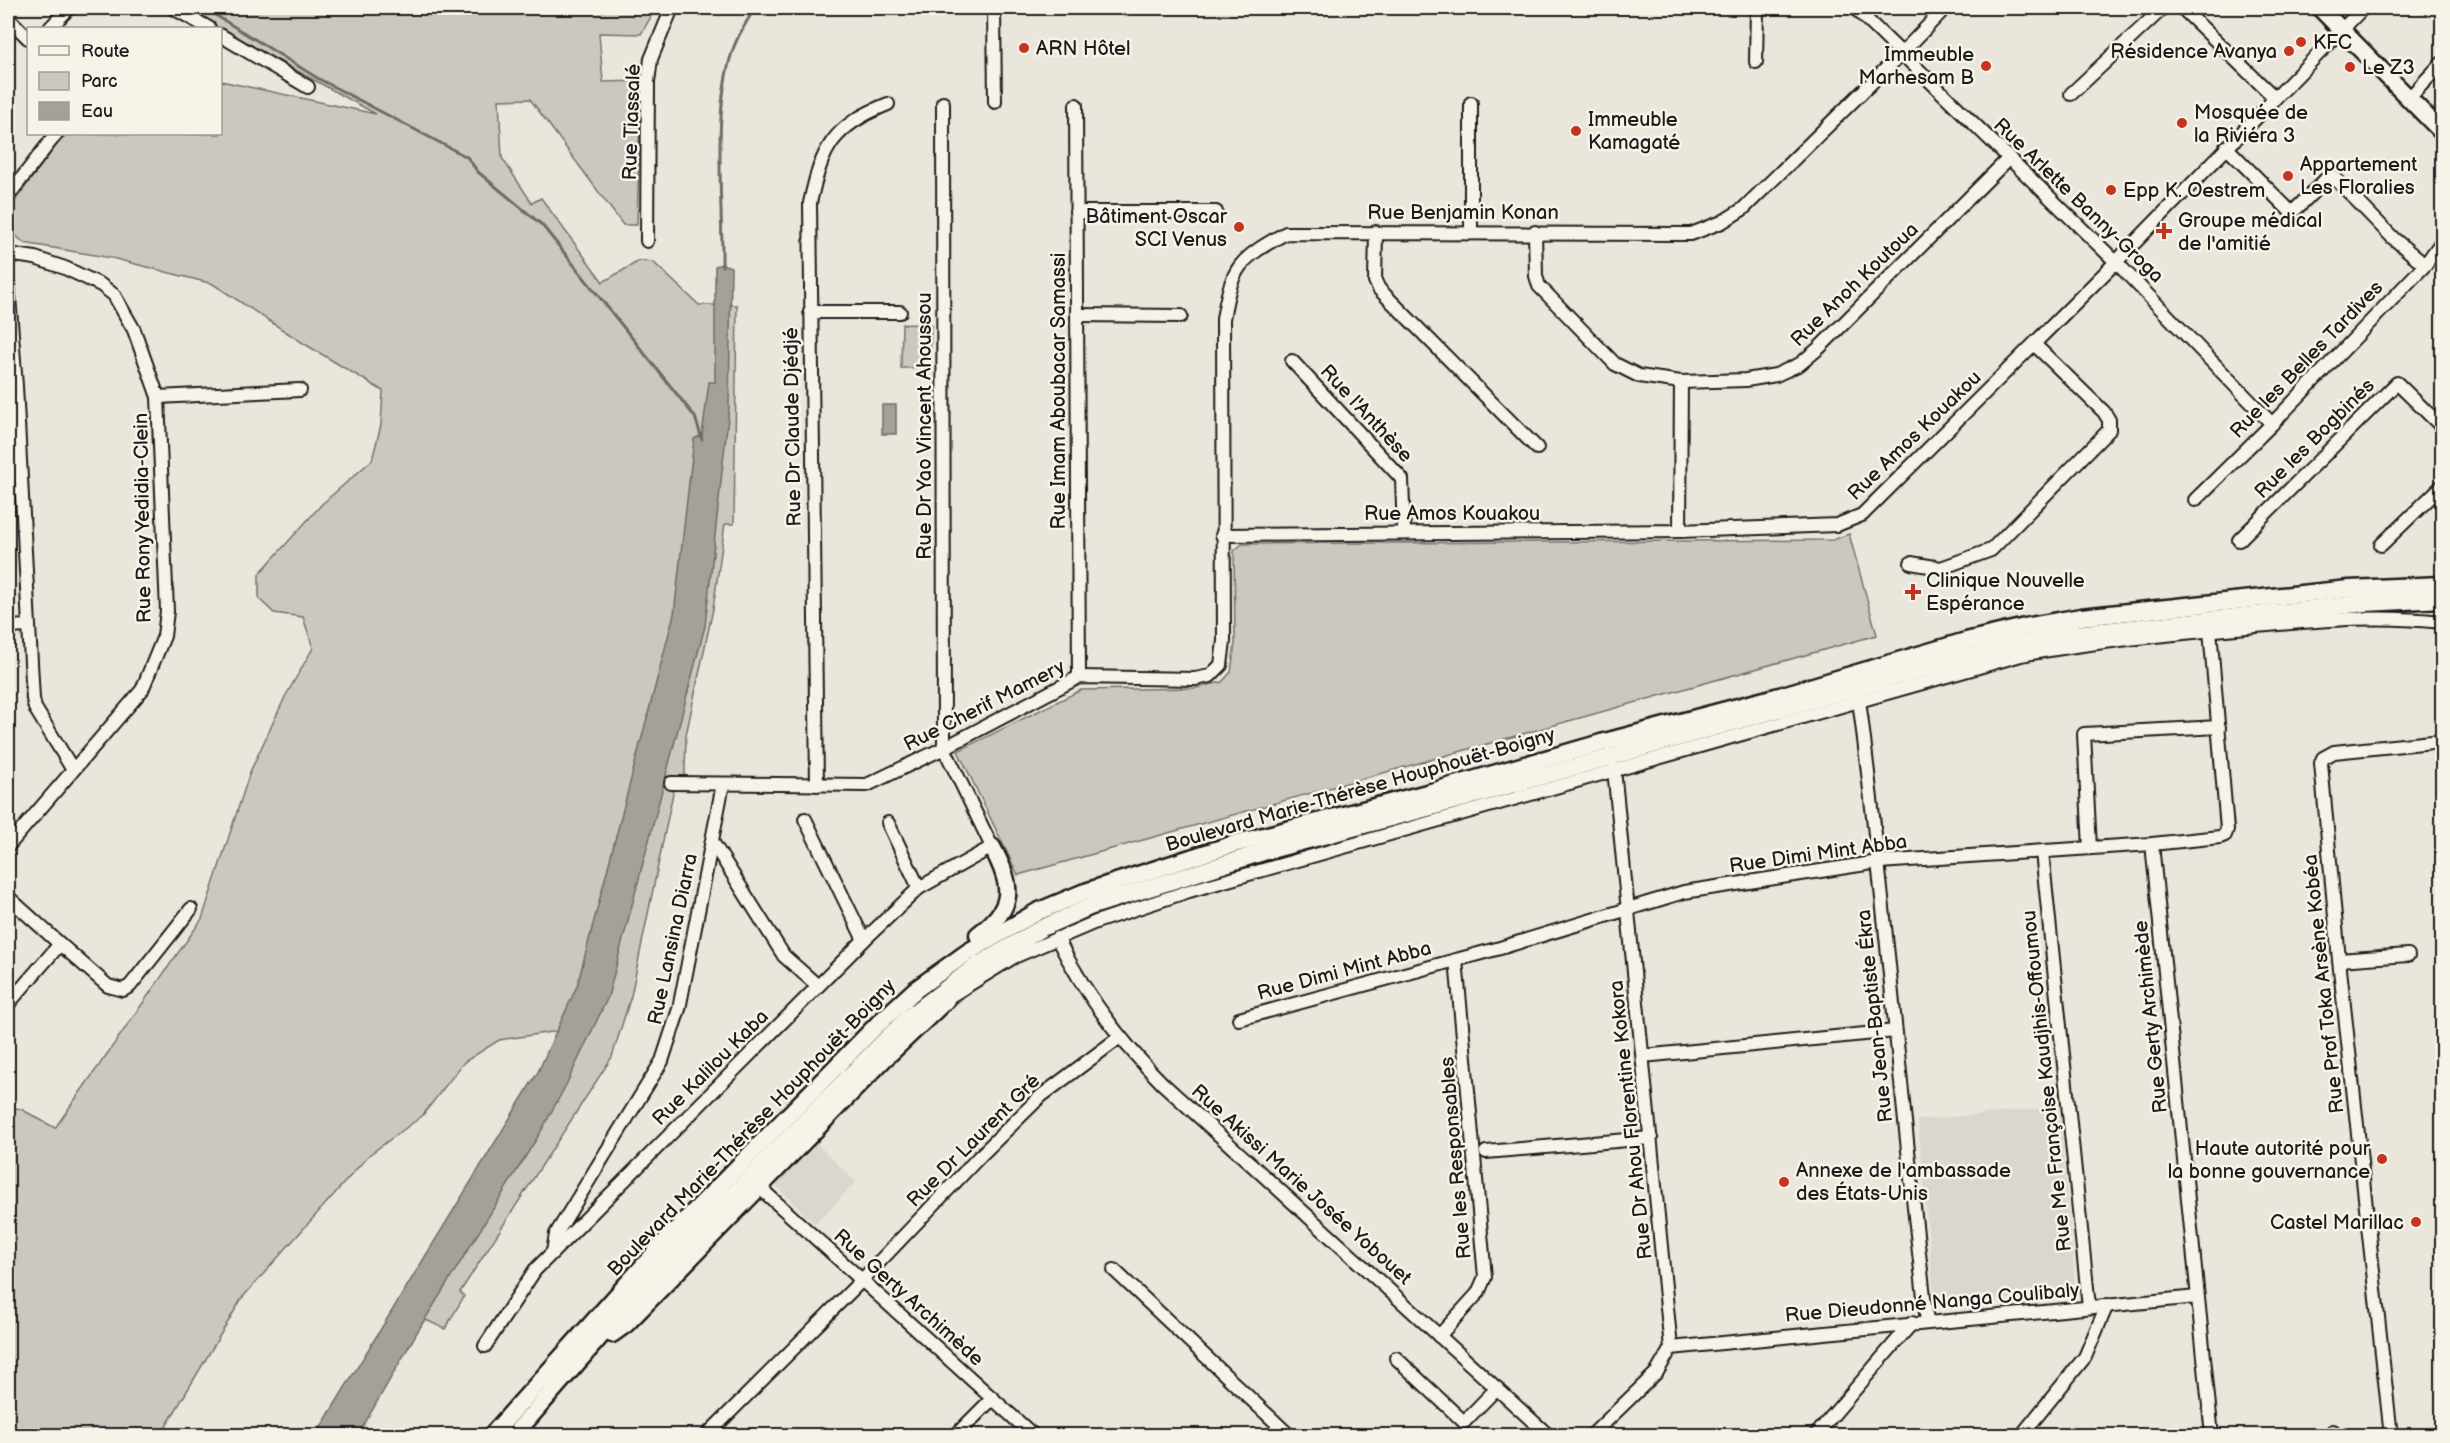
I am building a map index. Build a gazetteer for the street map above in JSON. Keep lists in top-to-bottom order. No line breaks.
{"streets":{"main road":["Boulevard Marie-Thérèse Houphouët-Boigny"],"street":["Rue Tiassalé","Rue Arlette Banny-Groga","Rue Benjamin Konan","Rue Anoh Koutoua","Rue les Belles Tardives","Rue Imam Aboubacar Samassi","Rue l'Anthèse","Rue Dr Yao Vincent Ahoussou","Rue Dr Claude Djédjé","Rue Amos Kouakou","Rue les Bogbinés","Rue Rony Yedidia-Clein","Rue Cherif Mamery","Rue Dimi Mint Abba","Rue Lansina Diarra","Rue Prof Toka Arsène Kobéa","Rue Jean-Baptiste Ékra","Rue Gerty Archimède","Rue Kalilou Kaba","Rue Me Françoise Kaudjhis-Offoumou","Rue Dr Ahou Florentine Kokora","Rue Dr Laurent Gré","Rue les Responsables","Rue Akissi Marie Josée Yobouet","Rue Dieudonné Nanga Coulibaly"]},"crossings":[["Rue Arlette Banny-Groga","Rue Benjamin Konan"],["Rue Arlette Banny-Groga","Rue Anoh Koutoua"],["Rue Arlette Banny-Groga","Rue les Belles Tardives"],["Rue Arlette Banny-Groga","Rue Amos Kouakou"],["Rue Benjamin Konan","Rue Anoh Koutoua"],["Rue Benjamin Konan","Rue Amos Kouakou"],["Rue Benjamin Konan","Rue Cherif Mamery"],["Rue Imam Aboubacar Samassi","Rue Cherif Mamery"],["Rue l'Anthèse","Rue Amos Kouakou"],["Rue Dr Yao Vincent Ahoussou","Rue Cherif Mamery"],["Rue Dr Claude Djédjé","Rue Cherif Mamery"],["Rue Amos Kouakou","Rue Cherif Mamery"],["Rue Cherif Mamery","Rue Lansina Diarra"],["Rue Dimi Mint Abba","Rue Jean-Baptiste Ékra"],["Rue Dimi Mint Abba","Rue Gerty Archimède"],["Rue Dimi Mint Abba","Rue Me Françoise Kaudjhis-Offoumou"],["Rue Dimi Mint Abba","Rue Dr Ahou Florentine Kokora"],["Rue Dimi Mint Abba","Rue les Responsables"],["Rue Lansina Diarra","Rue Kalilou Kaba"],["Rue Jean-Baptiste Ékra","Rue Dieudonné Nanga Coulibaly"],["Rue Gerty Archimède","Rue Dr Laurent Gré"],["Rue Gerty Archimède","Rue Dieudonné Nanga Coulibaly"],["Rue Me Françoise Kaudjhis-Offoumou","Rue Dieudonné Nanga Coulibaly"],["Rue Dr Ahou Florentine Kokora","Rue Dieudonné Nanga Coulibaly"],["Rue Dr Laurent Gré","Rue Akissi Marie Josée Yobouet"],["Rue les Responsables","Rue Akissi Marie Josée Yobouet"]],"places":{"other":["KFC","ARN Hôtel","Résidence Avanya","Immeuble Marhesam B","Le Z3","Mosquée de la Riviéra 3","Immeuble Kamagaté","Appartement Les Floralies","Epp K. Oestrem","Bâtiment Oscar SCI Venus","Haute autorité pour la bonne gouvernance","Annexe de l'ambassade des États-Unis","Castel Marillac"],"health":["Groupe médical de l'amitié","Clinique Nouvelle Espérance"]},"legend":["Route","Parc","Eau"]}
